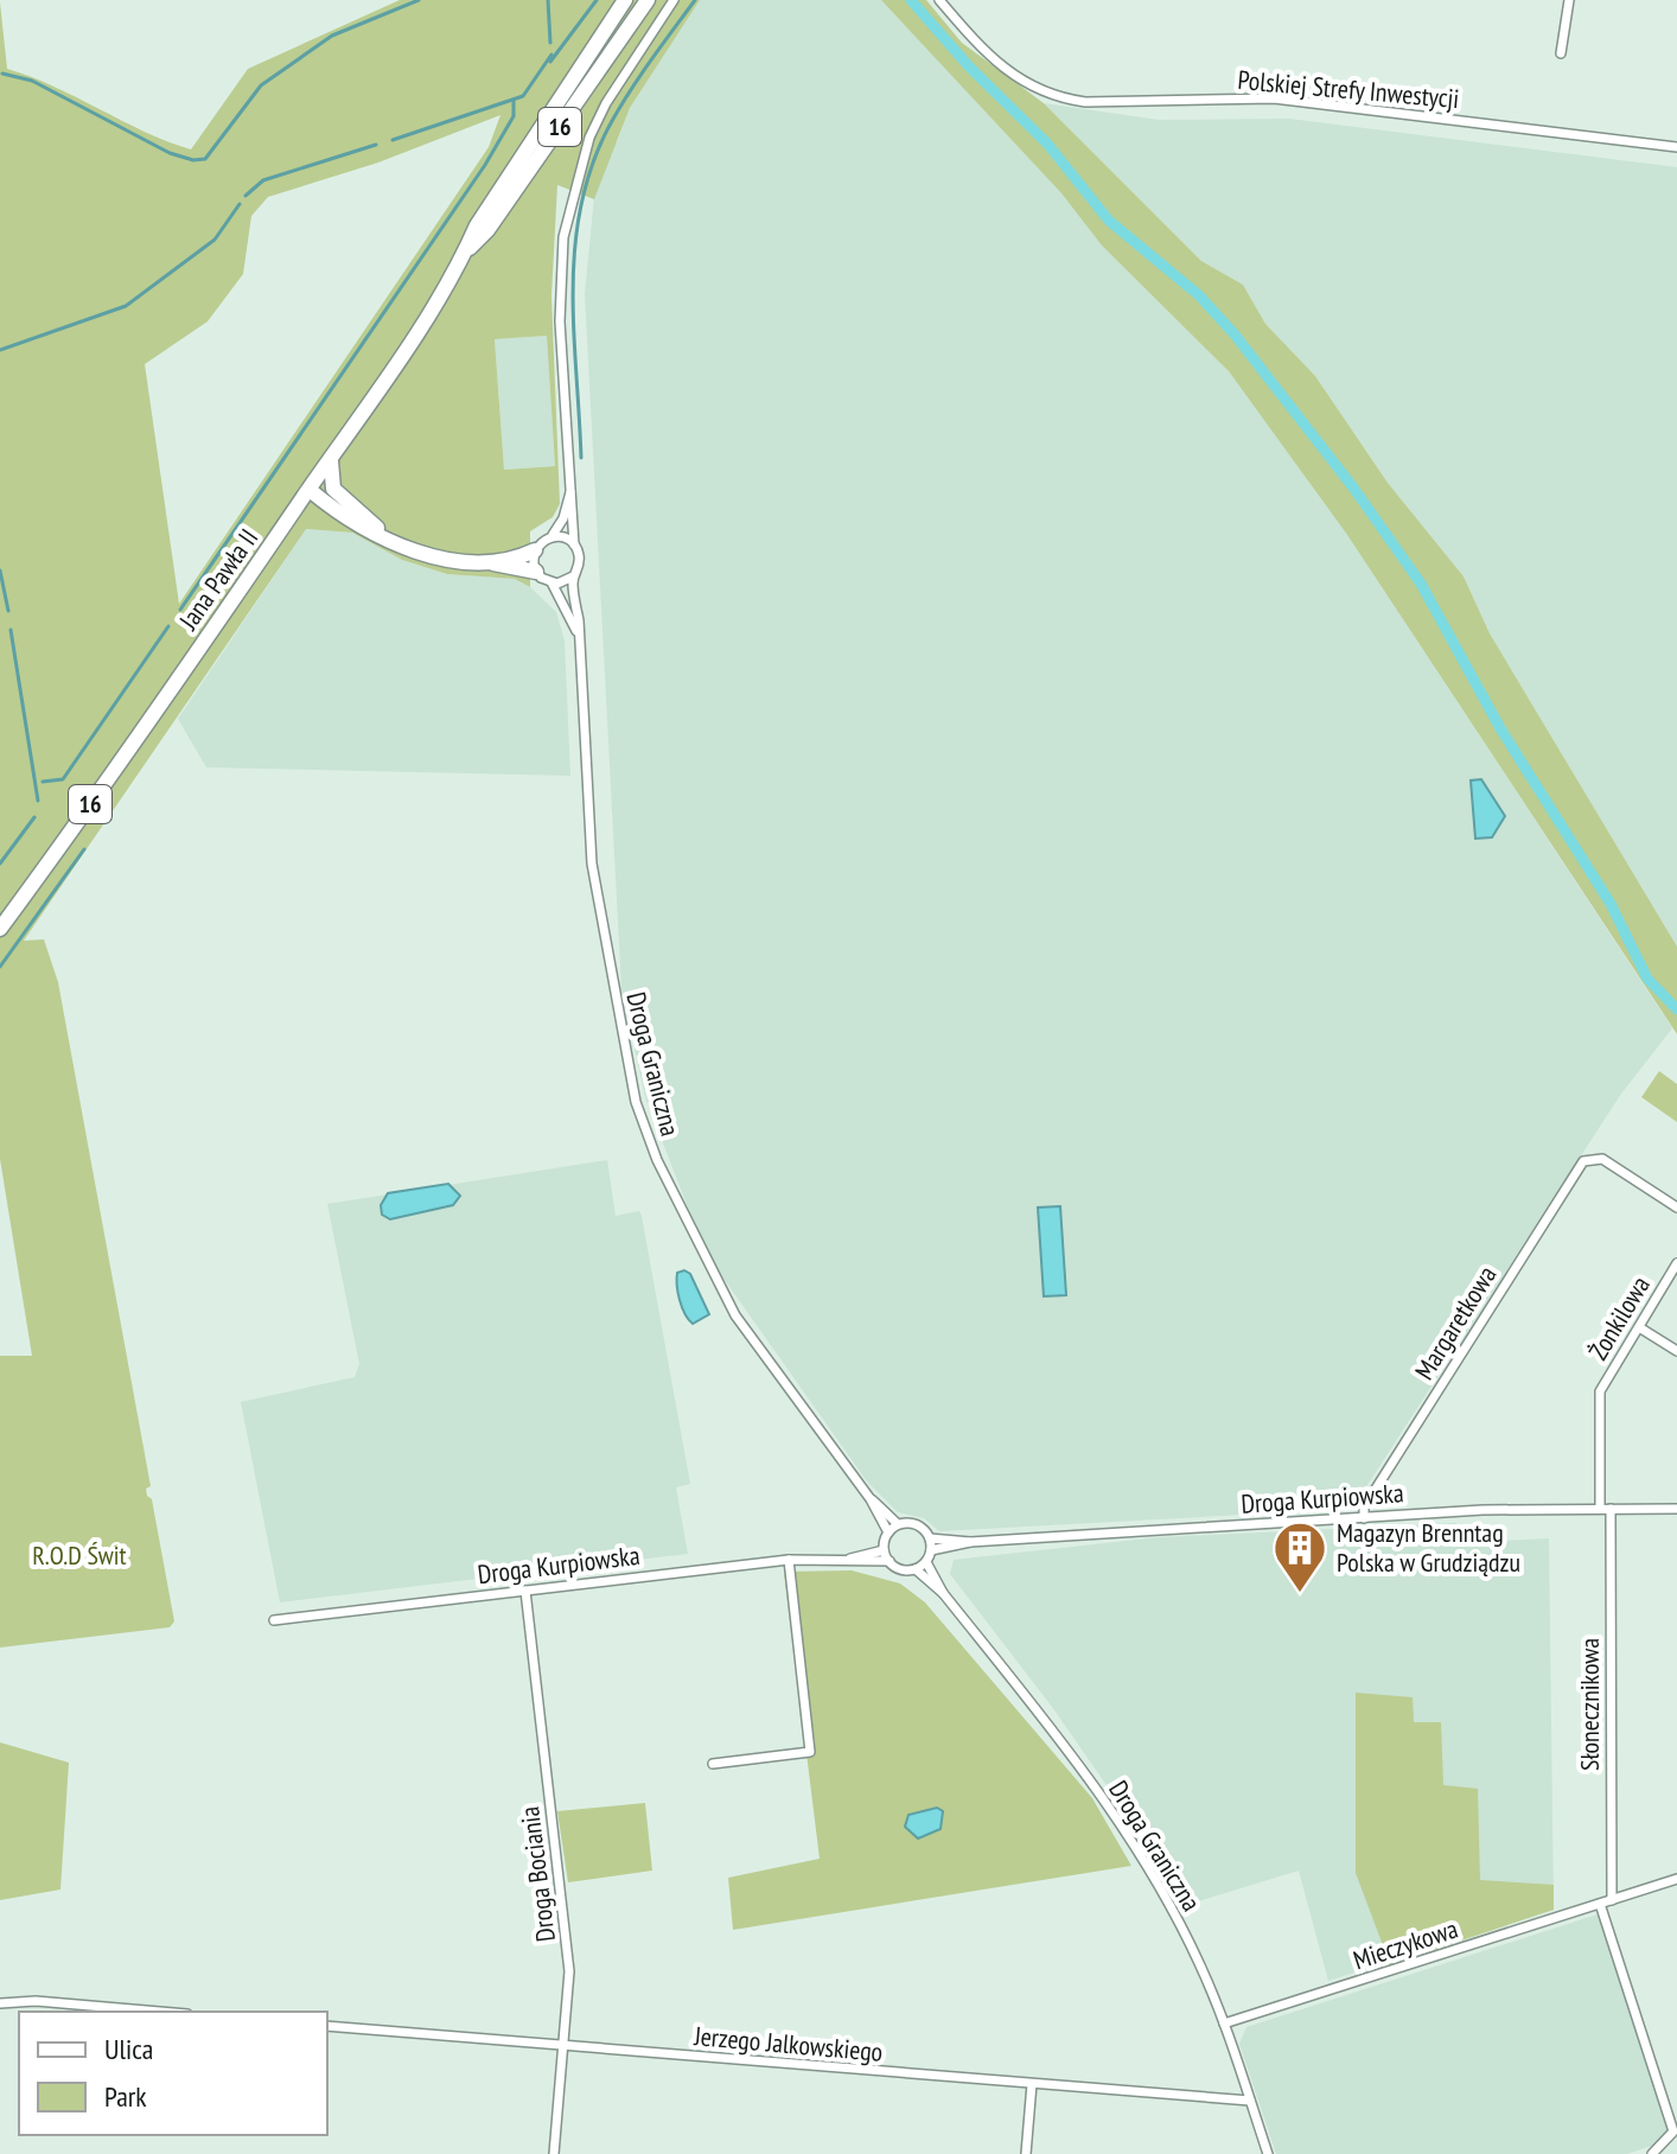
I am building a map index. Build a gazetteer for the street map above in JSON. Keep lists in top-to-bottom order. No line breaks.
{"streets":{"main road":["16","Jana Pawła II"],"street":["Polskiej Strefy Inwestycji","Droga Graniczna","Żonkilowa","Margaretkowa","Droga Kurpiowska","Słonecznikowa","Droga Bociania","Mieczykowa","Jerzego Jalkowskiego"]},"crossings":[["Droga Graniczna","Droga Kurpiowska"],["Droga Graniczna","Mieczykowa"],["Droga Graniczna","Jerzego Jalkowskiego"],["Żonkilowa","Droga Kurpiowska"],["Margaretkowa","Droga Kurpiowska"],["Droga Kurpiowska","Słonecznikowa"],["Droga Kurpiowska","Droga Bociania"],["Słonecznikowa","Mieczykowa"],["Droga Bociania","Jerzego Jalkowskiego"]],"parks":["R.O.D Świt"],"places":{"building":["Magazyn Brenntag Polska w Grudziądzu"]},"legend":["Ulica","Park"]}
